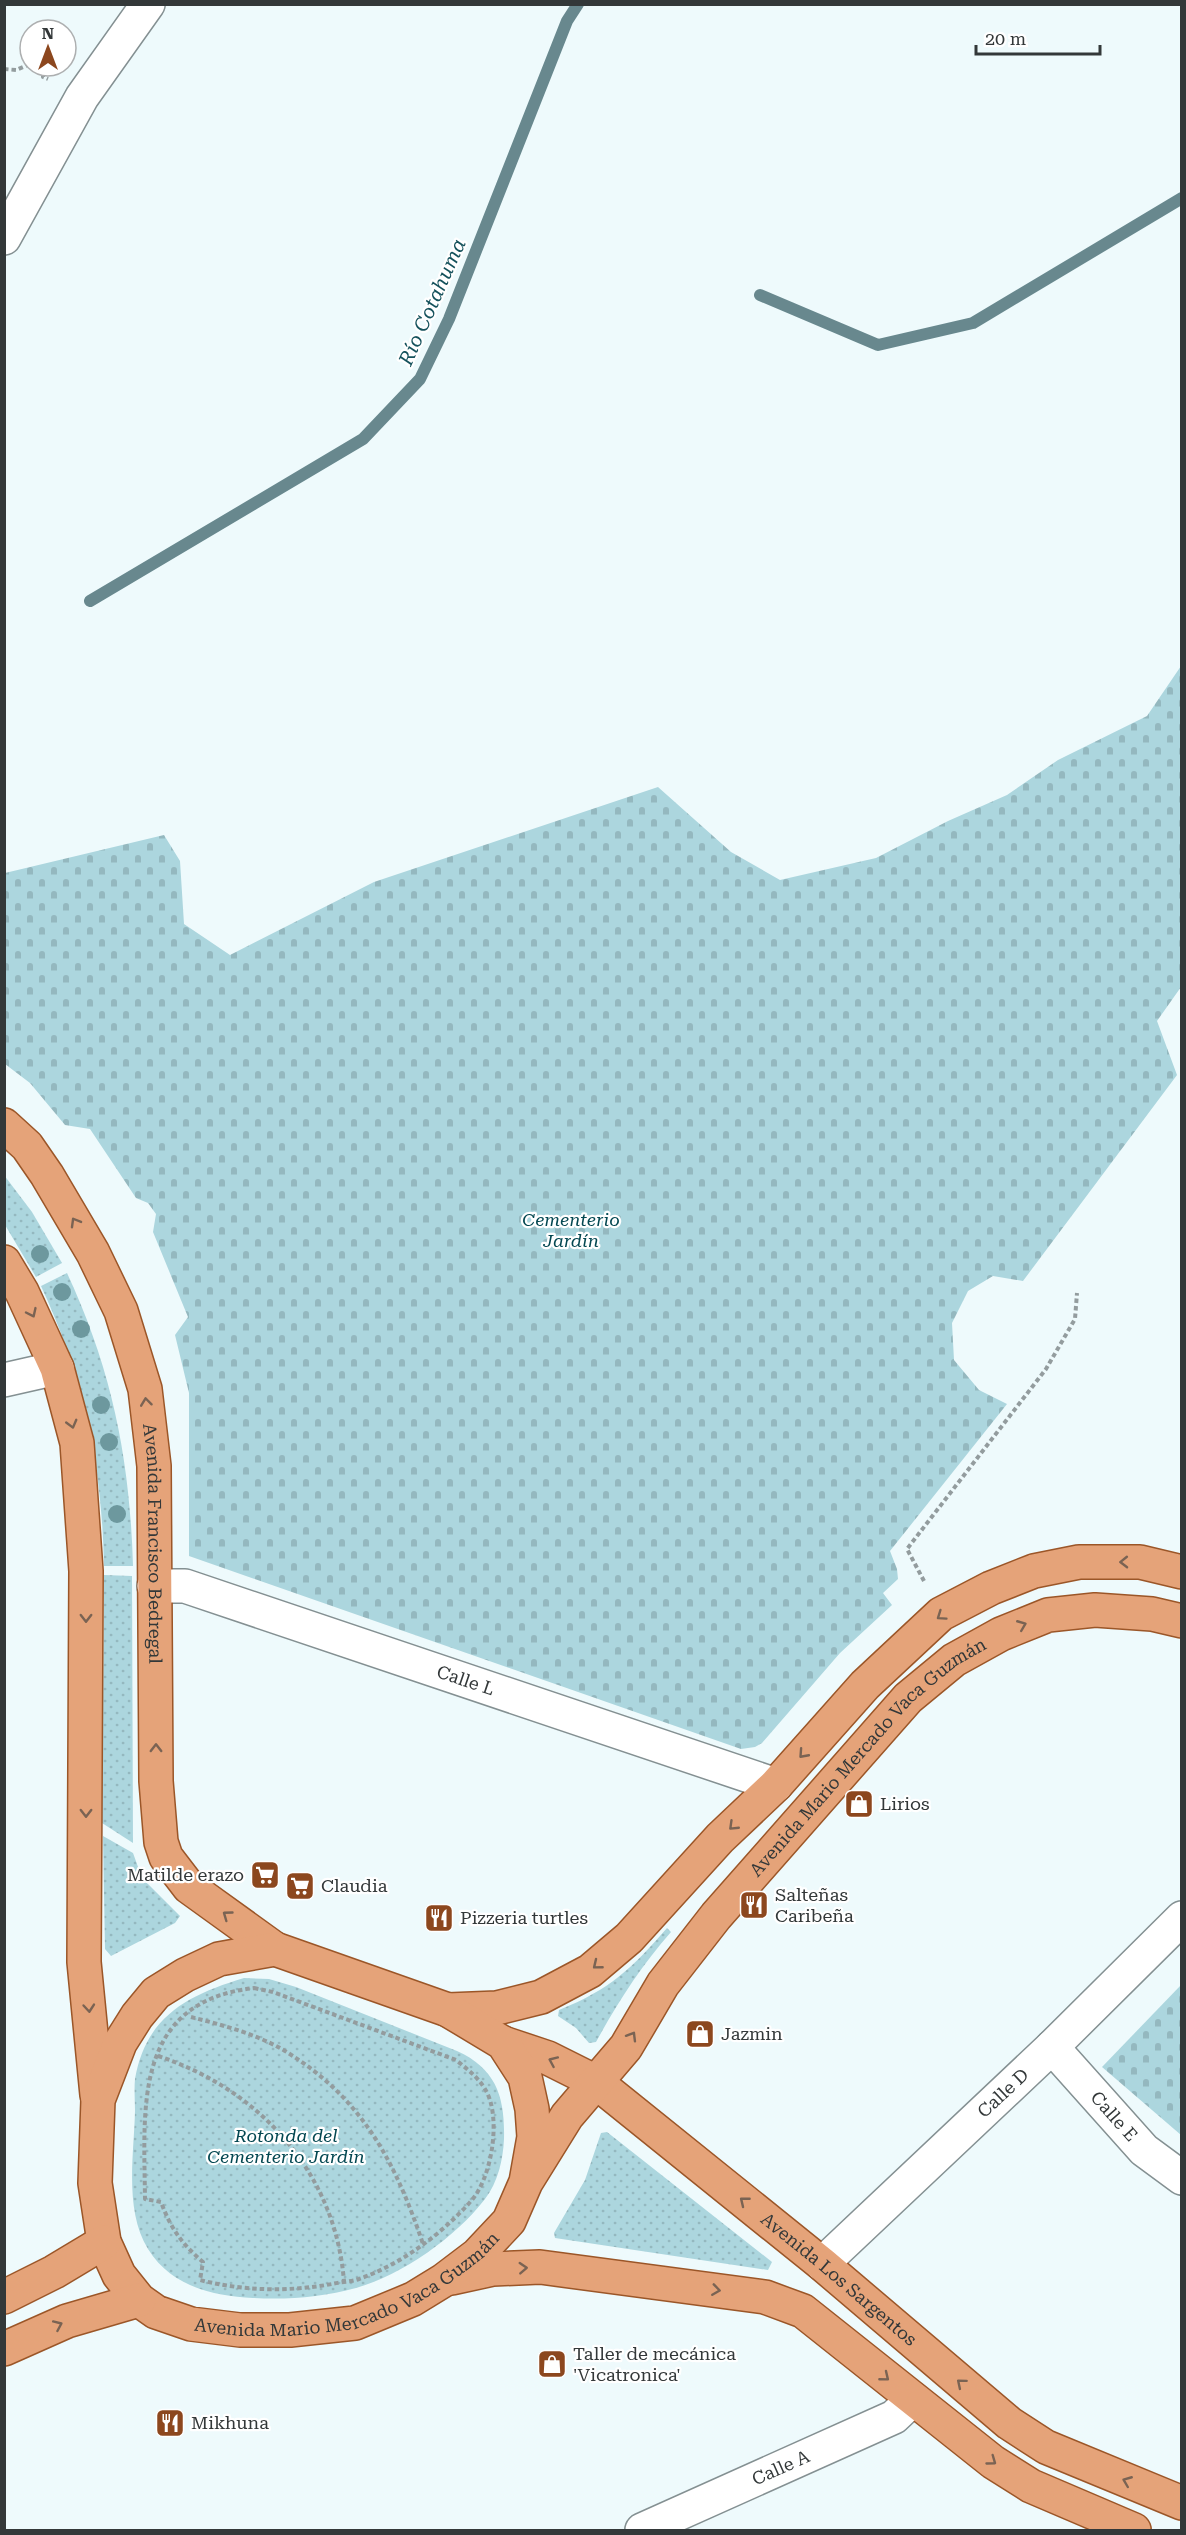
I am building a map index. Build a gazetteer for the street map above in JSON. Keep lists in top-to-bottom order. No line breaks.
{"streets":{"main road":["Avenida Francisco Bedregal","Avenida Mario Mercado Vaca Guzmán","Avenida Los Sargentos"],"street":["Calle L","Calle D","Calle E","Calle A"]},"crossings":[["Avenida Francisco Bedregal","Calle L"],["Avenida Francisco Bedregal","Avenida Mario Mercado Vaca Guzmán"],["Calle L","Avenida Mario Mercado Vaca Guzmán"],["Avenida Mario Mercado Vaca Guzmán","Avenida Los Sargentos"],["Calle D","Calle E"],["Calle D","Avenida Los Sargentos"]],"water":["Río Cotahuma"],"parks":["Cementerio Jardín","Rotonda del Cementerio Jardín"],"places":{"shop":["Lirios","Jazmin","Taller de mecánica 'Vicatronica'"],"supermarket":["Matilde erazo","Claudia"],"restaurant":["Salteñas Caribeña","Pizzeria turtles","Mikhuna"]},"scale_bar":"20 m","north":"top"}
